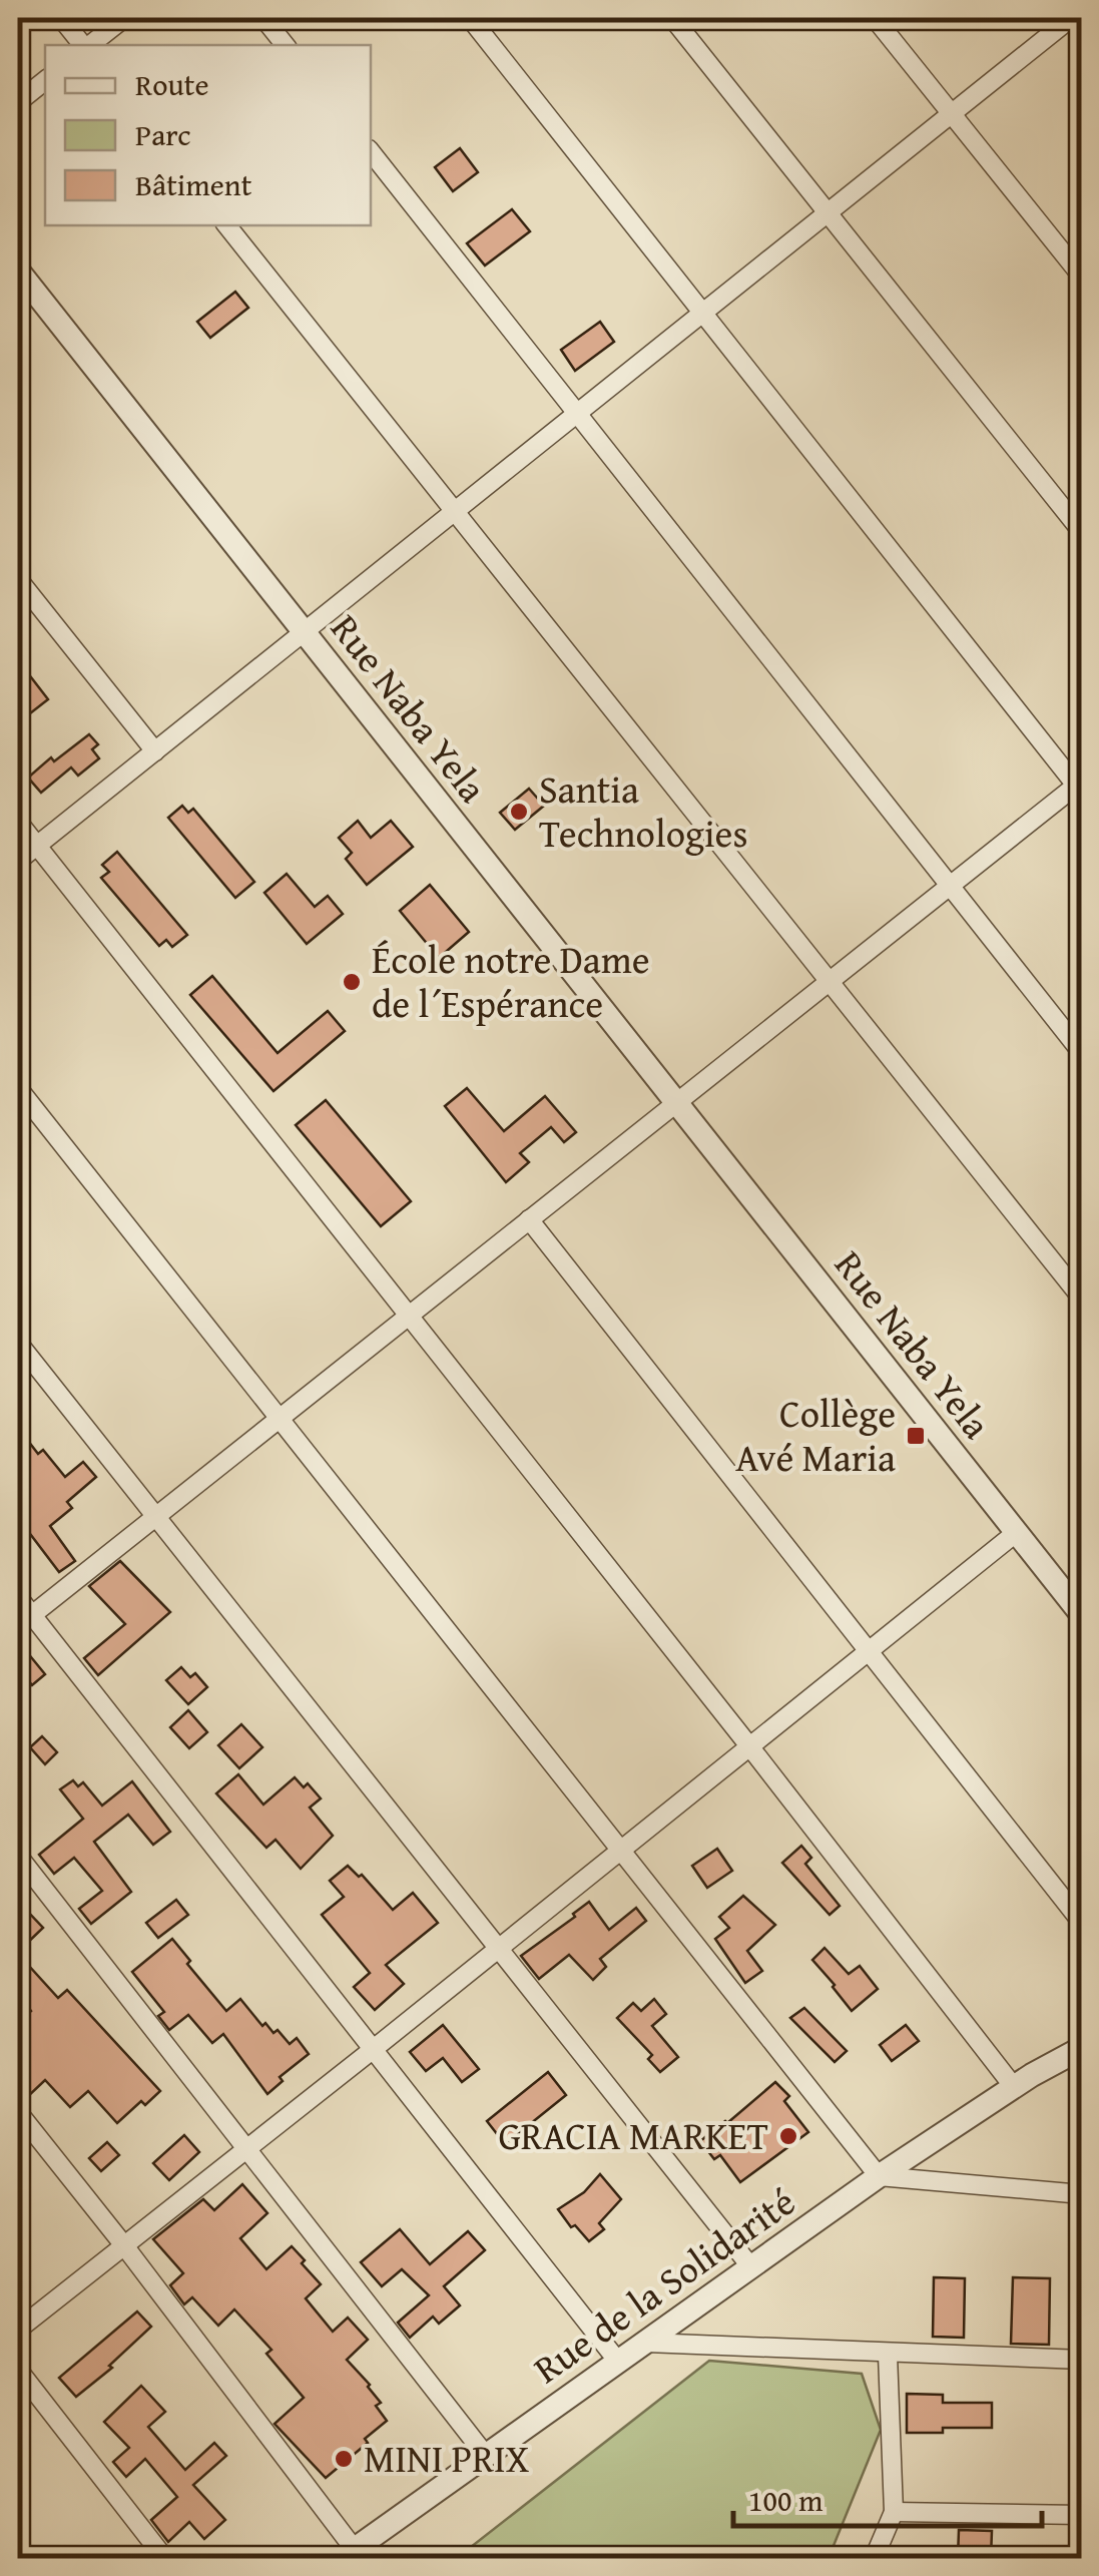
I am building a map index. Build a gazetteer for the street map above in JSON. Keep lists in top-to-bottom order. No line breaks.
{"streets":{"street":["Rue Naba Yela","Rue de la Solidarité"]},"places":{"other":["Santia Technologies","École notre Dame de l´Espérance","GRACIA MARKET","MINI PRIX"],"transit":["Collège Avé Maria"]},"legend":["Route","Parc","Bâtiment"],"scale_bar":"100 m"}
